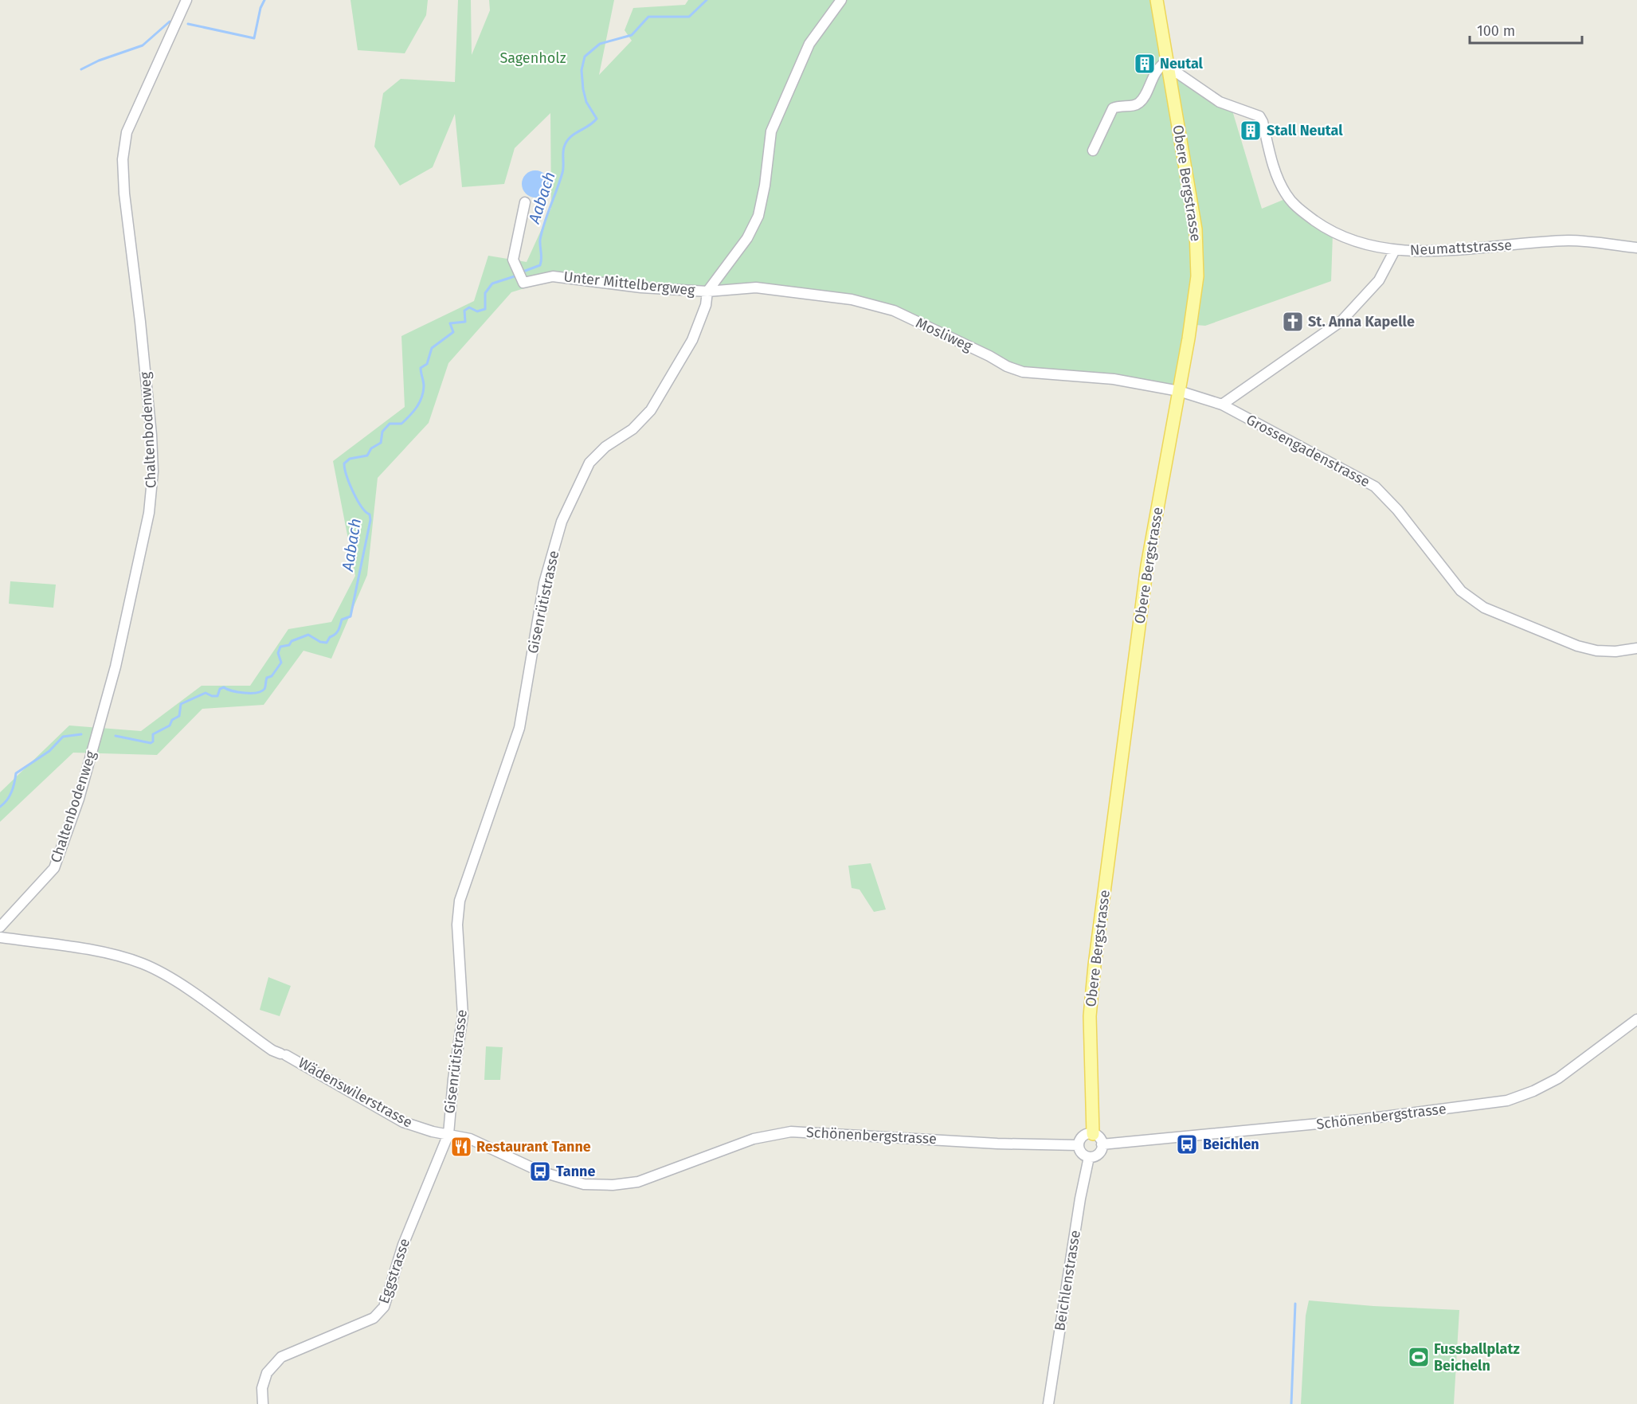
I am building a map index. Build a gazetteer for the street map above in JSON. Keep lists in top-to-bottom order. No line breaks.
{"streets":{"main road":["Obere Bergstrasse"],"street":["Neumattstrasse","Unter Mittelbergweg","Mosliweg","Chaltenbodenweg","Grossengadenstrasse","Gisenrütistrasse","Wädenswilerstrasse","Schönenbergstrasse","Eggstrasse","Beichlenstrasse"]},"crossings":[["Obere Bergstrasse","Neumattstrasse"],["Obere Bergstrasse","Mosliweg"],["Obere Bergstrasse","Grossengadenstrasse"],["Obere Bergstrasse","Schönenbergstrasse"],["Obere Bergstrasse","Beichlenstrasse"],["Unter Mittelbergweg","Mosliweg"],["Unter Mittelbergweg","Gisenrütistrasse"],["Mosliweg","Grossengadenstrasse"],["Mosliweg","Gisenrütistrasse"],["Gisenrütistrasse","Wädenswilerstrasse"],["Gisenrütistrasse","Eggstrasse"],["Wädenswilerstrasse","Schönenbergstrasse"],["Wädenswilerstrasse","Eggstrasse"],["Schönenbergstrasse","Beichlenstrasse"]],"water":["Aabach"],"parks":["Sagenholz"],"places":{"building":["Neutal","Stall Neutal"],"church":["St. Anna Kapelle"],"bus stop":["Beichlen","Tanne"],"restaurant":["Restaurant Tanne"],"sports":["Fussballplatz Beicheln"]},"scale_bar":"100 m"}
